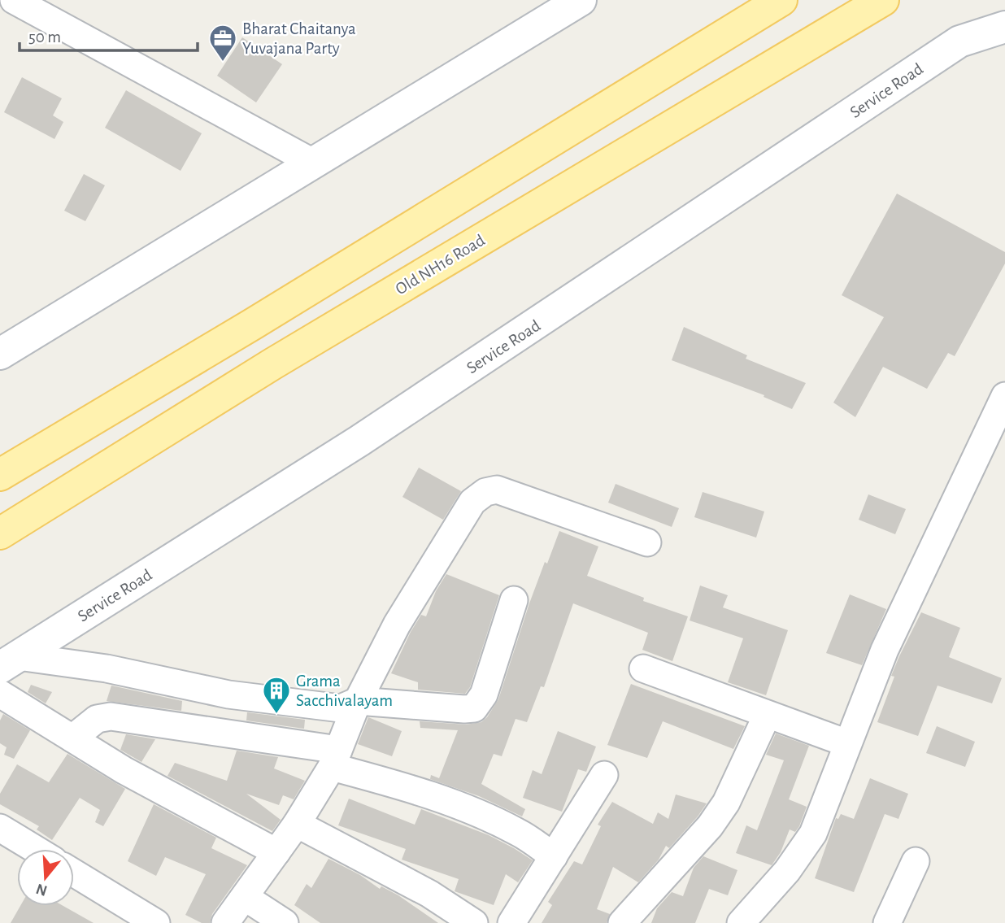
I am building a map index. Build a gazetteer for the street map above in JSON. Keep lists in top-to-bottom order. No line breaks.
{"streets":{"main road":["Old NH16 Road"],"street":["Service Road"]},"places":{"office":["Bharat Chaitanya Yuvajana Party"],"building":["Grama Sacchivalayam"]},"scale_bar":"50 m","north":"bottom"}
